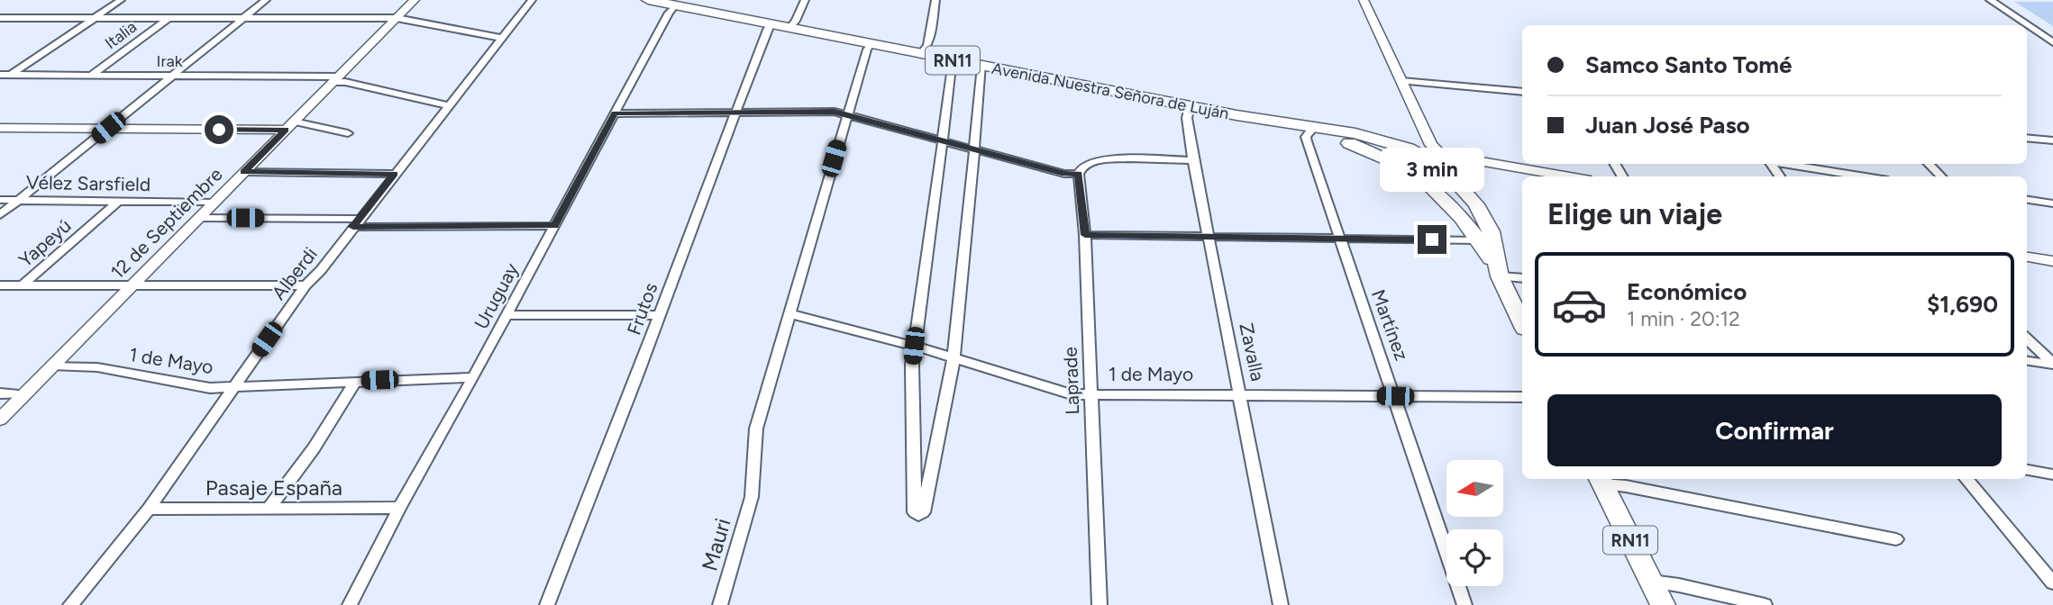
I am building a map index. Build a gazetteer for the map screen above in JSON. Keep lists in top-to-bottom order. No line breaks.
{"streets":{"main road":["RN11","Avenida Nuestra Señora de Luján"],"street":["Italia","Irak","Vélez Sarsfield","12 de Septiembre","Yapeyú","Alberdi","Uruguay","Frutos","Martínez","Zavalla","1 de Mayo","Laprade","Pasaje España","Mauri"]},"crossings":[["Italia","Irak"],["RN11","Avenida Nuestra Señora de Luján"],["RN11","Martínez"],["Irak","12 de Septiembre"],["Irak","Alberdi"],["Avenida Nuestra Señora de Luján","Uruguay"],["Avenida Nuestra Señora de Luján","Frutos"],["Avenida Nuestra Señora de Luján","Zavalla"],["Vélez Sarsfield","12 de Septiembre"],["Vélez Sarsfield","Yapeyú"],["12 de Septiembre","1 de Mayo"],["Alberdi","1 de Mayo"],["Alberdi","Pasaje España"],["Uruguay","1 de Mayo"],["Uruguay","Pasaje España"],["Martínez","1 de Mayo"],["Zavalla","1 de Mayo"],["1 de Mayo","Laprade"]],"north":"left","page":{"banner":["Samco Santo Tomé","Juan José Paso"],"bubble":"3 min","heading":"Elige un viaje","list":[{"name":"Económico","note":"1 min · 20:12","value":"$1,690"}],"buttons":"Confirmar"}}
